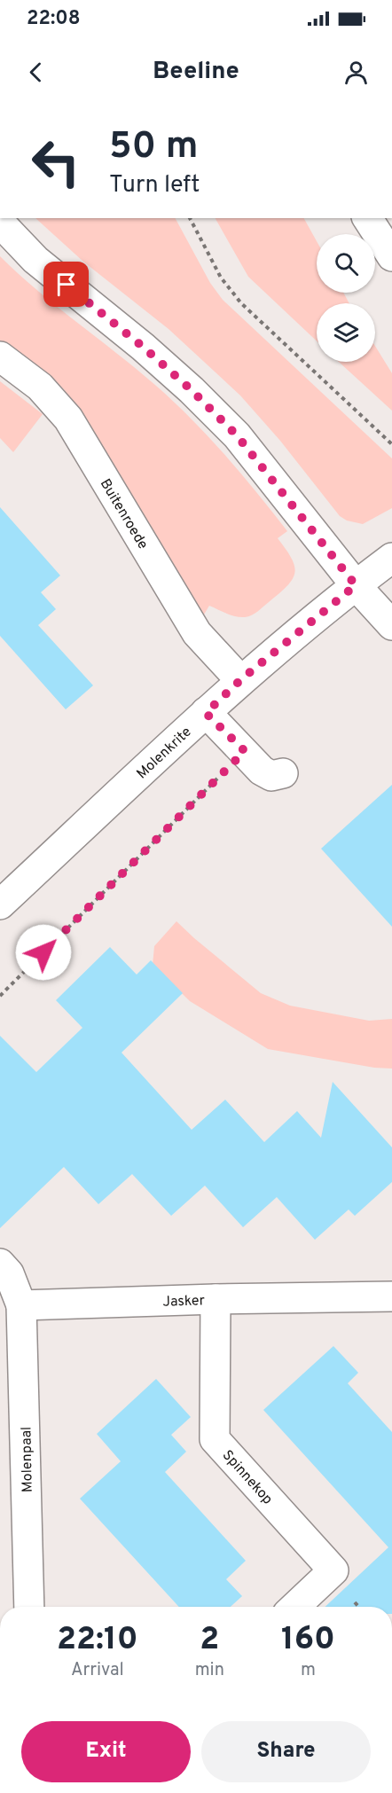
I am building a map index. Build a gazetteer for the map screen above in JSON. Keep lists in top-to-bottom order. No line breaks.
{"streets":{"street":["Buitenroede","Molenkrite","Jasker","Molenpaal","Spinnekop"]},"crossings":[["Buitenroede","Molenkrite"],["Jasker","Molenpaal"],["Jasker","Spinnekop"]],"page":{"status":"22:08","header":"Beeline","turn":["50 m","Turn left"],"eta":["22:10","Arrival","2","min","160","m"],"buttons":["Exit","Share"]}}
